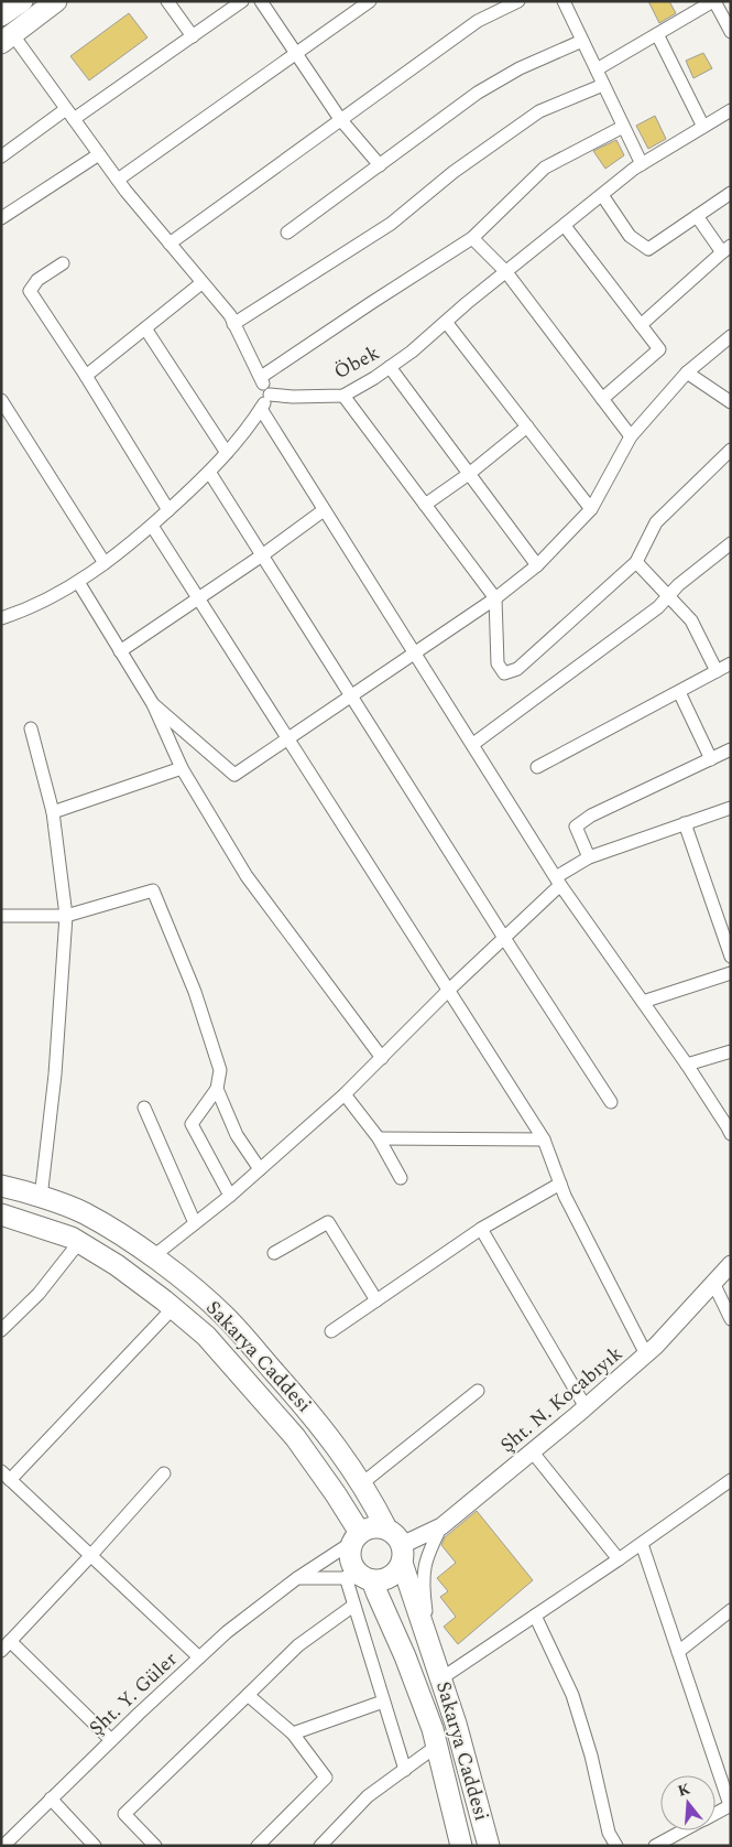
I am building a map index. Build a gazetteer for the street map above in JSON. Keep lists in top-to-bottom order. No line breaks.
{"streets":{"main road":["Sakarya Caddesi"],"street":["Öbek","Şht. N. Kocabıyık","Şht. Y. Güler"]},"crossings":[["Sakarya Caddesi","Şht. N. Kocabıyık"],["Sakarya Caddesi","Şht. Y. Güler"],["Şht. N. Kocabıyık","Şht. Y. Güler"]],"north":"top"}
